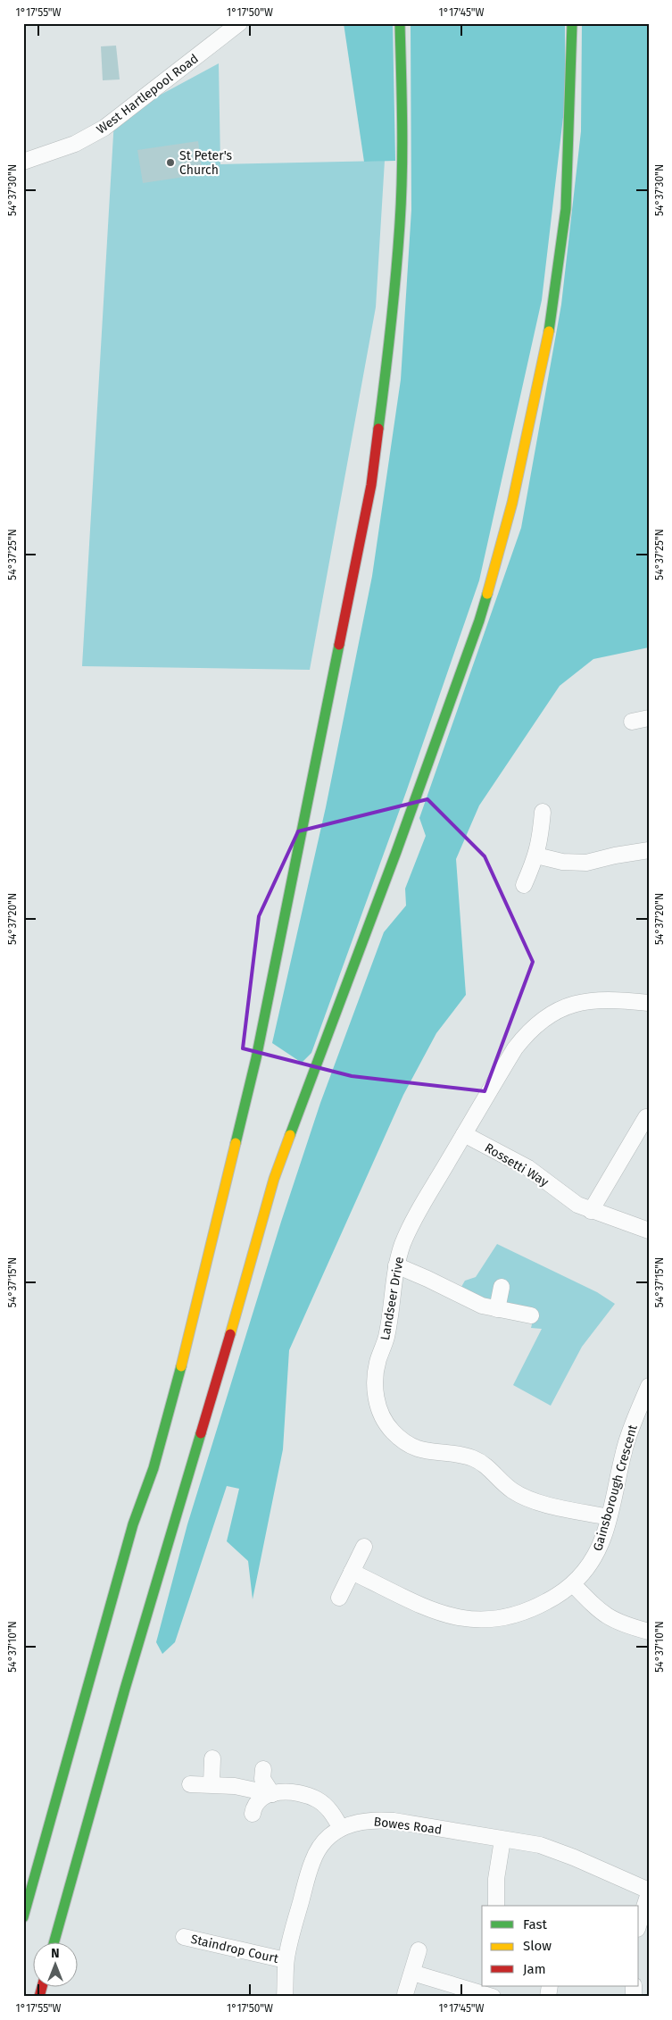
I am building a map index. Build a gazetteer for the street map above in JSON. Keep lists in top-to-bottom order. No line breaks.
{"streets":{"street":["West Hartlepool Road","Rossetti Way","Landseer Drive","Gainsborough Crescent","Bowes Road","Staindrop Court"]},"crossings":[["Rossetti Way","Landseer Drive"],["Landseer Drive","Gainsborough Crescent"],["Bowes Road","Staindrop Court"]],"places":["St Peter's Church"],"legend":["Fast","Slow","Jam"],"north":"top","coordinates":["1°17'55\"W","1°17'50\"W","1°17'45\"W","54°37'30\"N","54°37'25\"N","54°37'20\"N","54°37'15\"N","54°37'10\"N"]}
